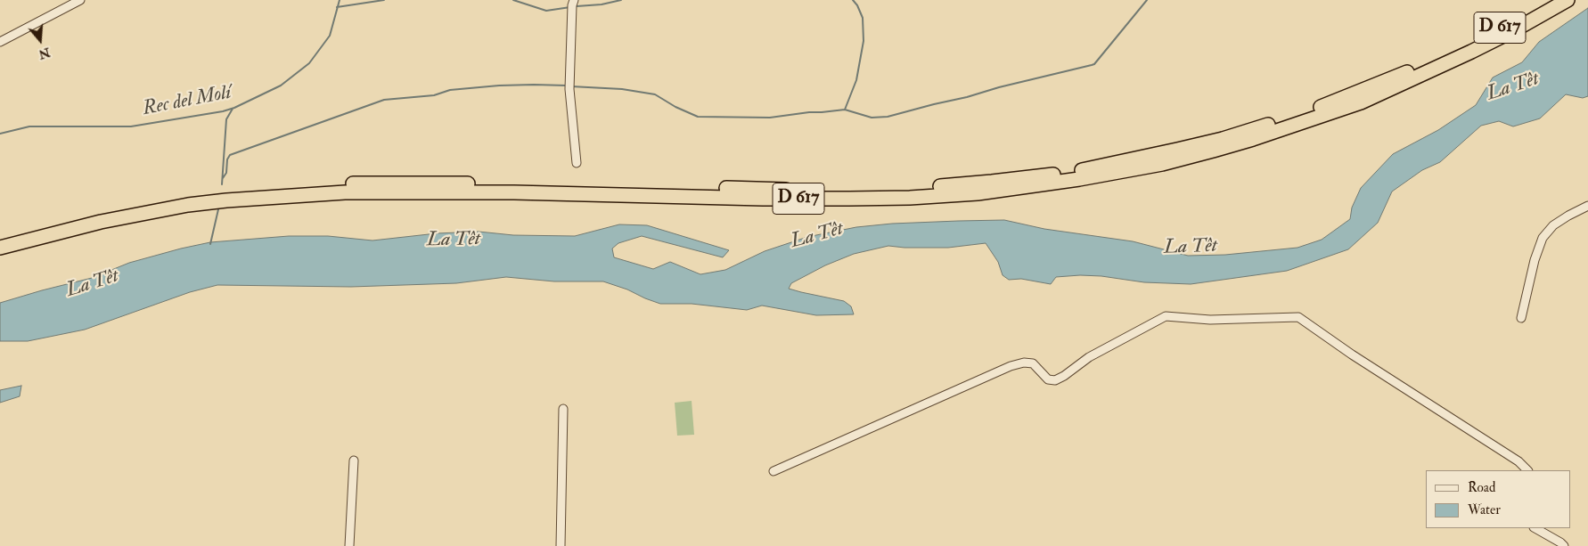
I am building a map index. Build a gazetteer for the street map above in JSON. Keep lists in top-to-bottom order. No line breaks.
{"streets":{"highway":["D 617"]},"water":["La Têt","Rec del Molí"],"legend":["Road","Water"],"north":"bottom"}
